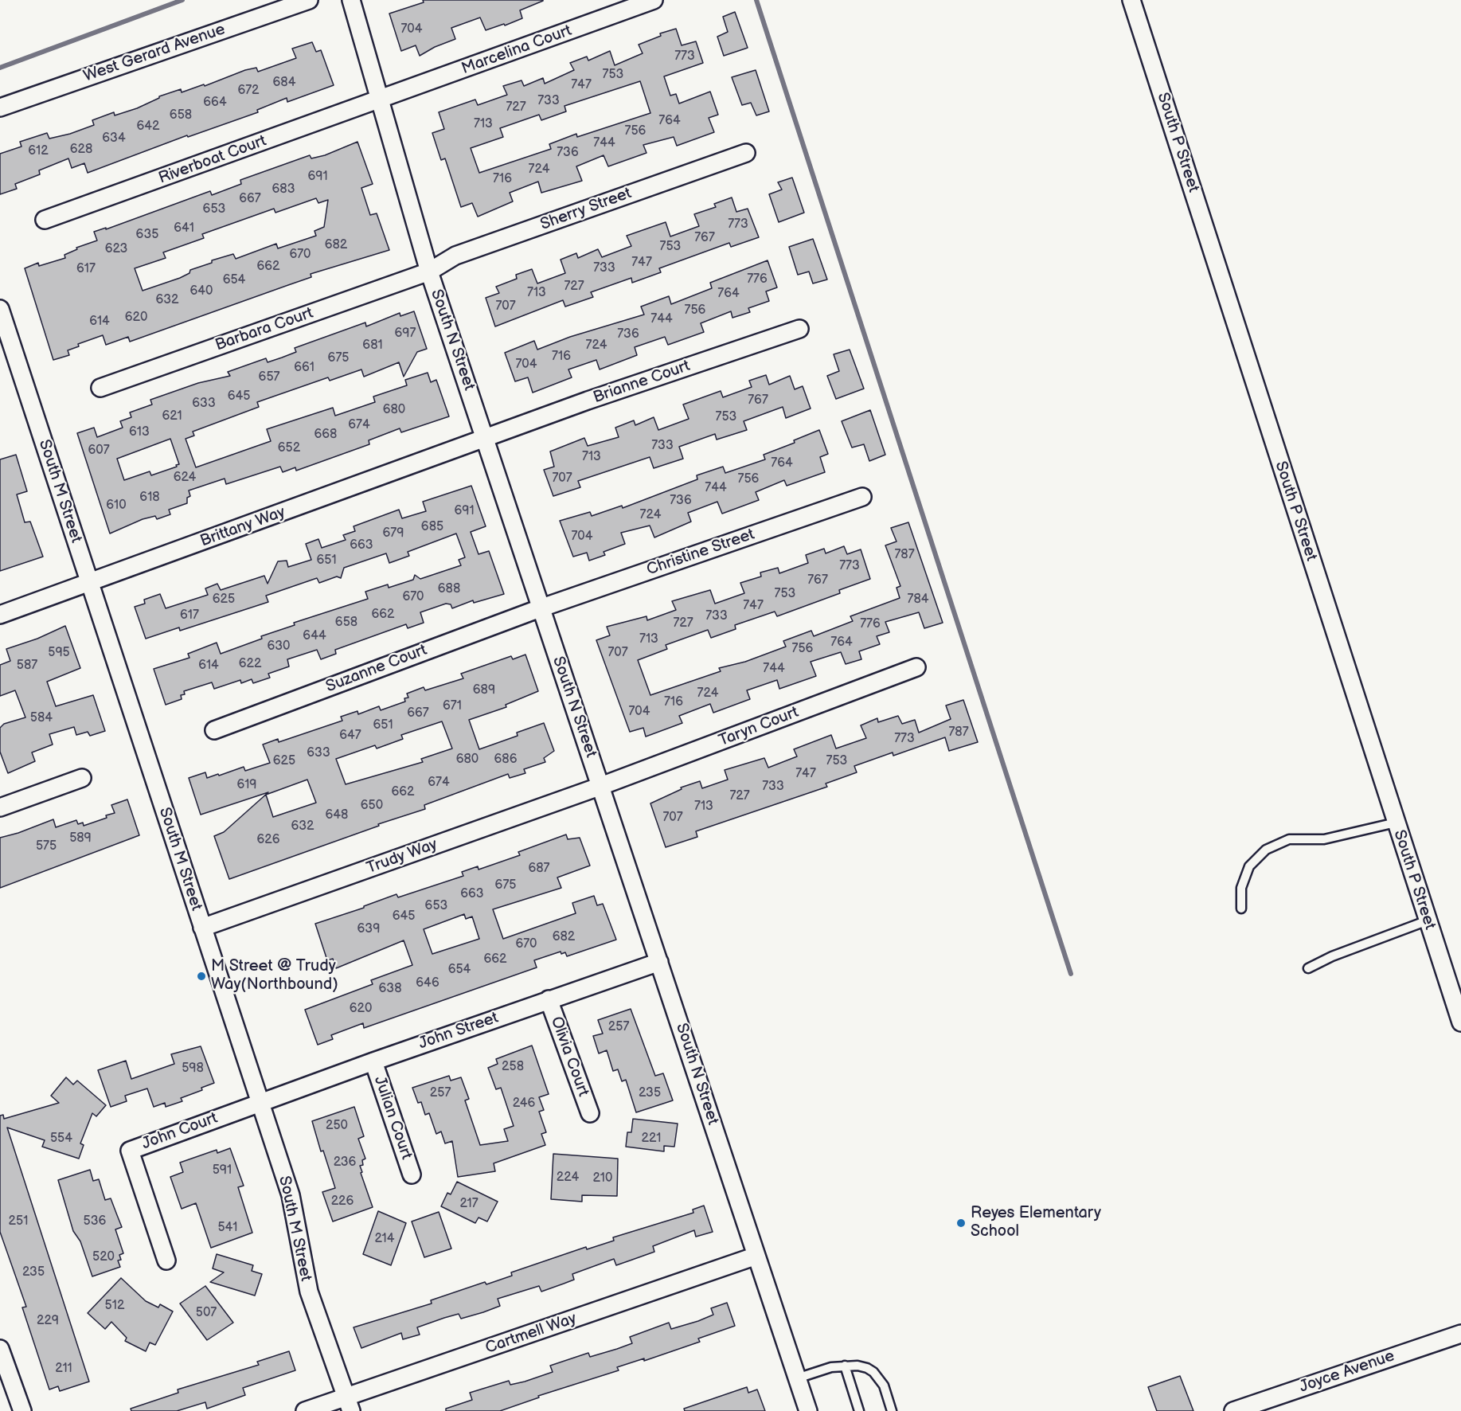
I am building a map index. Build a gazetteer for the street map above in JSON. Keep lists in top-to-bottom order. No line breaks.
{"streets":{"street":["Marcelina Court","West Gerard Avenue","South P Street","Riverboat Court","Sherry Street","Barbara Court","South N Street","Brianne Court","South M Street","Brittany Way","Christine Street","Suzanne Court","Taryn Court","Trudy Way","John Street","Olivia Court","Julian Court","John Court","Cartmell Way","Joyce Avenue"]},"crossings":[["Marcelina Court","Riverboat Court"],["Marcelina Court","South N Street"],["Riverboat Court","South N Street"],["Sherry Street","Barbara Court"],["Sherry Street","South N Street"],["Barbara Court","South N Street"],["South N Street","Brianne Court"],["South N Street","Brittany Way"],["South N Street","Christine Street"],["South N Street","Suzanne Court"],["South N Street","Taryn Court"],["South N Street","Trudy Way"],["South N Street","John Street"],["South N Street","Cartmell Way"],["Brianne Court","Brittany Way"],["South M Street","Brittany Way"],["South M Street","Trudy Way"],["South M Street","John Street"],["South M Street","John Court"],["South M Street","Cartmell Way"],["Christine Street","Suzanne Court"],["Taryn Court","Trudy Way"],["John Street","Olivia Court"],["John Street","Julian Court"],["John Street","John Court"]],"places":["M Street @ Trudy Way(Northbound)","Reyes Elementary School"],"house_numbers":["704","773","753","684","747","672","733","664","727","658","764","713","642","756","634","744","628","612","736","724","691","716","683","667","653","773","641","635","767","682","753","623","670","747","662","733","617","776","654","727","640","713","764","632","707","756","620","744","614","697","736","681","724","716","675","704","661","657","645","767","633","680","621","753","674","613","668","733","652","607","713","764","624","707","756","744","618","736","610","691","724","685","679","704","663","787","651","773","767","688","753","670","625","784","747","662","617","733","658","727","776","644","713","764","630","756","595","707","622","587","614","744","689","724","716","671","704","667","584","651","787","647","773","633","680","686","625","753","747","674","619","733","662","727","650","713","648","707","632","589","626","575","687","675","663","653","645","639","682","670","662","654","646","638","620","257","258","598","257","235","246","250","554","221","236","591","224","210","226","217","251","536","541","214","520","235","512","507","229","211"]}
